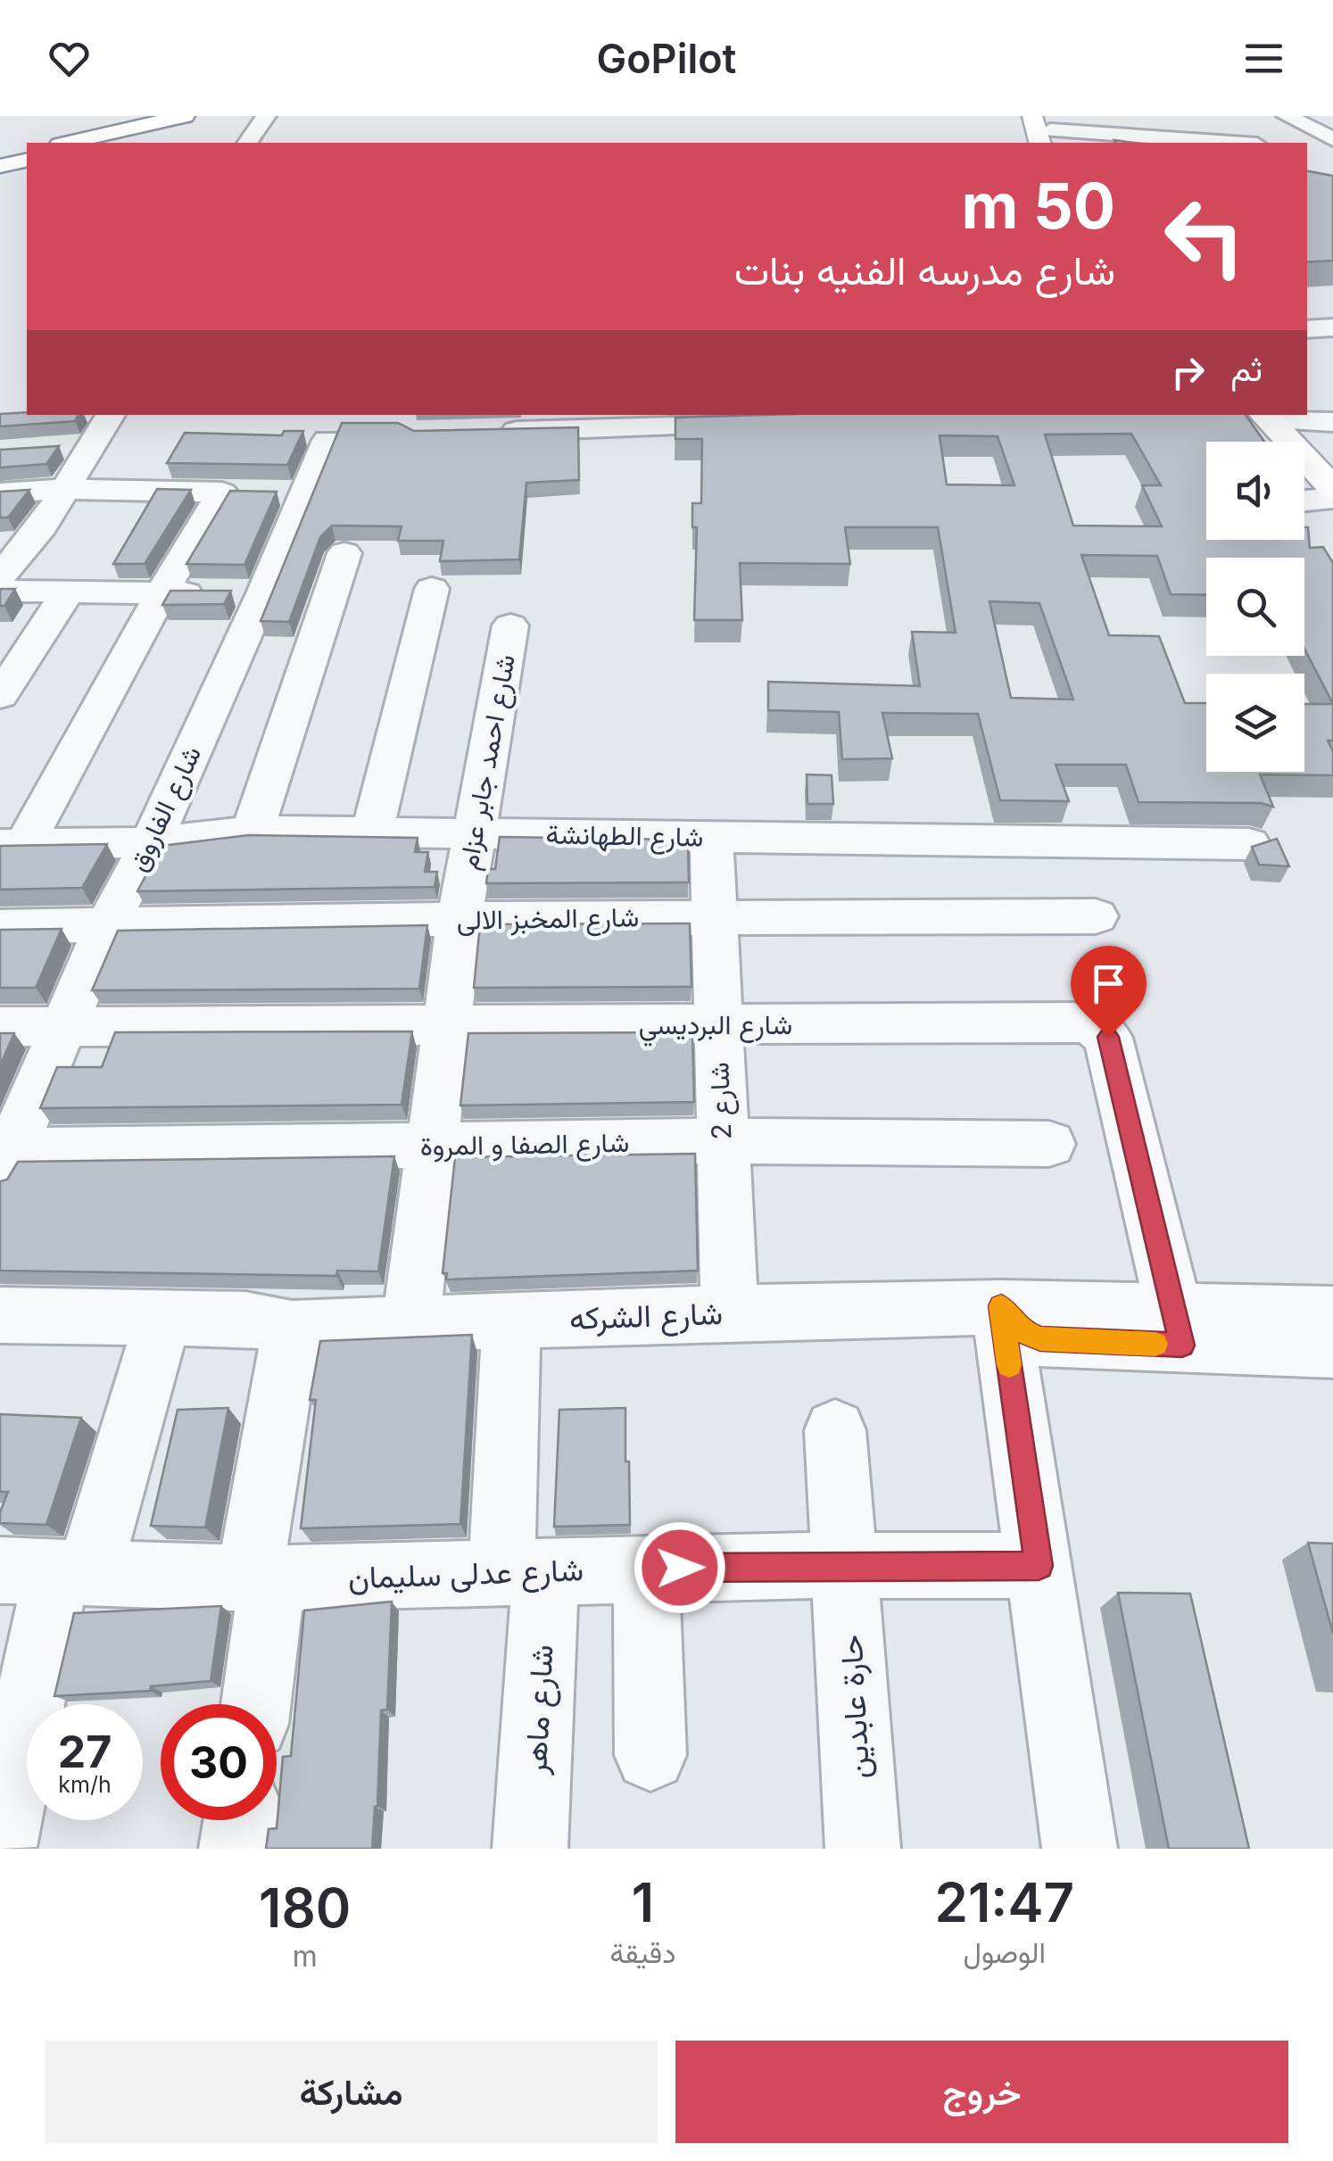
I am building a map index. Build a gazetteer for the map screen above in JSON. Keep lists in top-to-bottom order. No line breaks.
{"streets":{"street":["شارع احمد جابر عزام","شارع الفاروق","شارع الطهانشة","شارع المخبز الالى","شارع البرديسي","شارع 2","شارع الصفا و المروة","شارع الشركه","شارع عدلى سليمان","حارة عابدين","شارع ماهر"]},"crossings":[["شارع احمد جابر عزام","شارع الطهانشة"],["شارع احمد جابر عزام","شارع المخبز الالى"],["شارع احمد جابر عزام","شارع البرديسي"],["شارع احمد جابر عزام","شارع الصفا و المروة"],["شارع احمد جابر عزام","شارع الشركه"],["شارع الفاروق","شارع الطهانشة"],["شارع الفاروق","شارع المخبز الالى"],["شارع الفاروق","شارع البرديسي"],["شارع الفاروق","شارع الصفا و المروة"],["شارع الطهانشة","شارع 2"],["شارع المخبز الالى","شارع 2"],["شارع البرديسي","شارع 2"],["شارع 2","شارع الصفا و المروة"],["شارع 2","شارع الشركه"],["شارع الشركه","شارع ماهر"],["شارع عدلى سليمان","حارة عابدين"],["شارع عدلى سليمان","شارع ماهر"]],"page":{"header":"GoPilot","turn":["50 m","شارع مدرسه الفنيه بنات"],"then":"ثم","speed":"27 km/h","limit":"30","eta":["21:47","الوصول","1","دقيقة","180","m"],"buttons":["خروج","مشاركة"]}}
